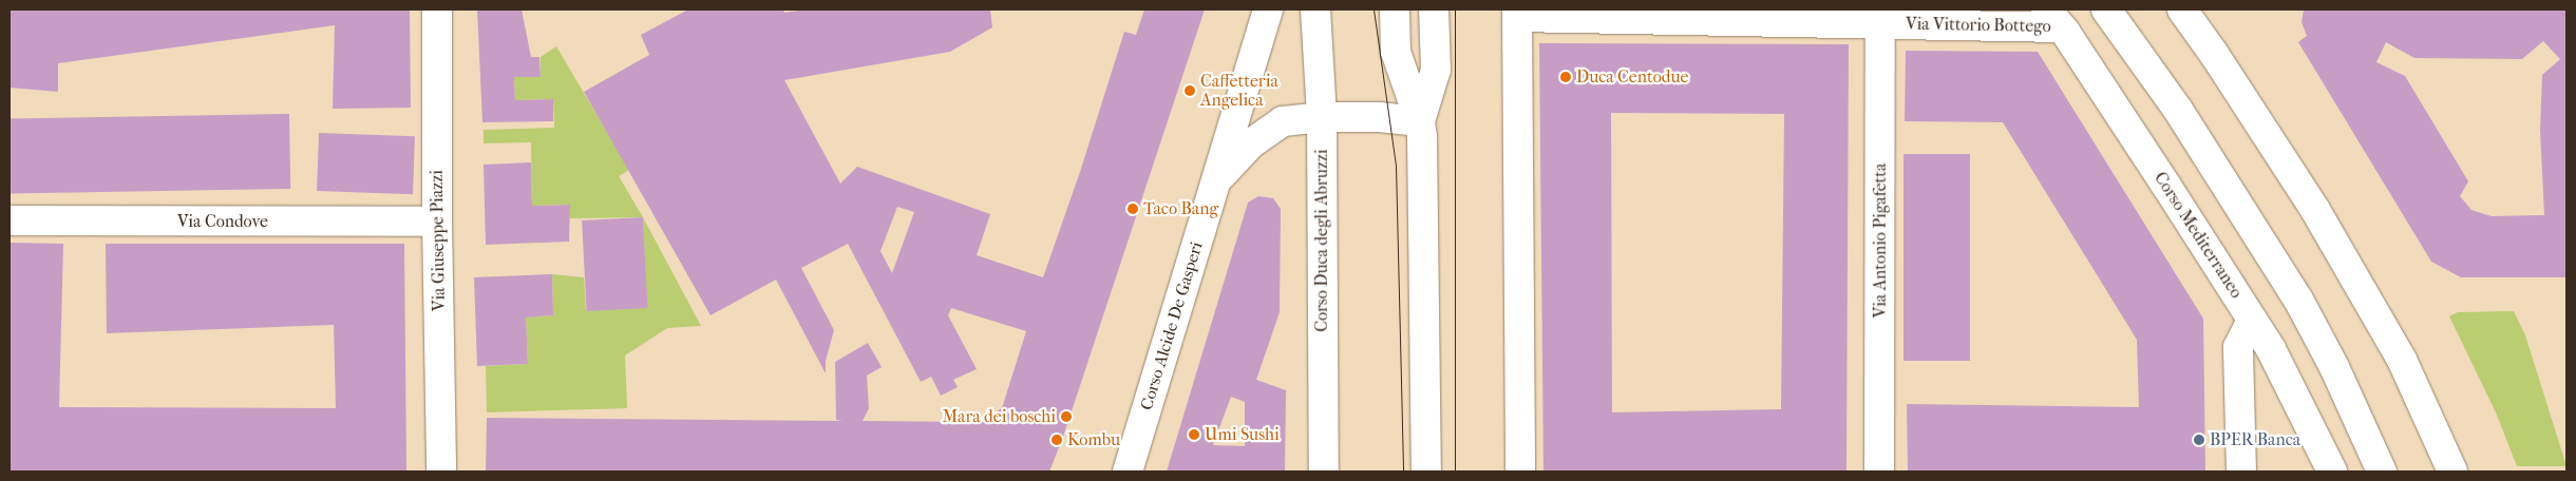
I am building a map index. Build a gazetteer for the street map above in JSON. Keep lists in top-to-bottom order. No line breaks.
{"streets":{"street":["Via Vittorio Bottego","Via Condove","Corso Mediterraneo","Via Giuseppe Piazzi","Corso Duca degli Abruzzi","Via Antonio Pigafetta","Corso Alcide De Gasperi"]},"crossings":[["Via Vittorio Bottego","Corso Mediterraneo"],["Via Vittorio Bottego","Via Antonio Pigafetta"],["Via Condove","Via Giuseppe Piazzi"],["Corso Duca degli Abruzzi","Corso Alcide De Gasperi"]],"places":["Duca Centodue","Caffetteria Angelica","Taco Bang","Mara dei boschi","Umi Sushi","Kombu","BPER Banca"]}
